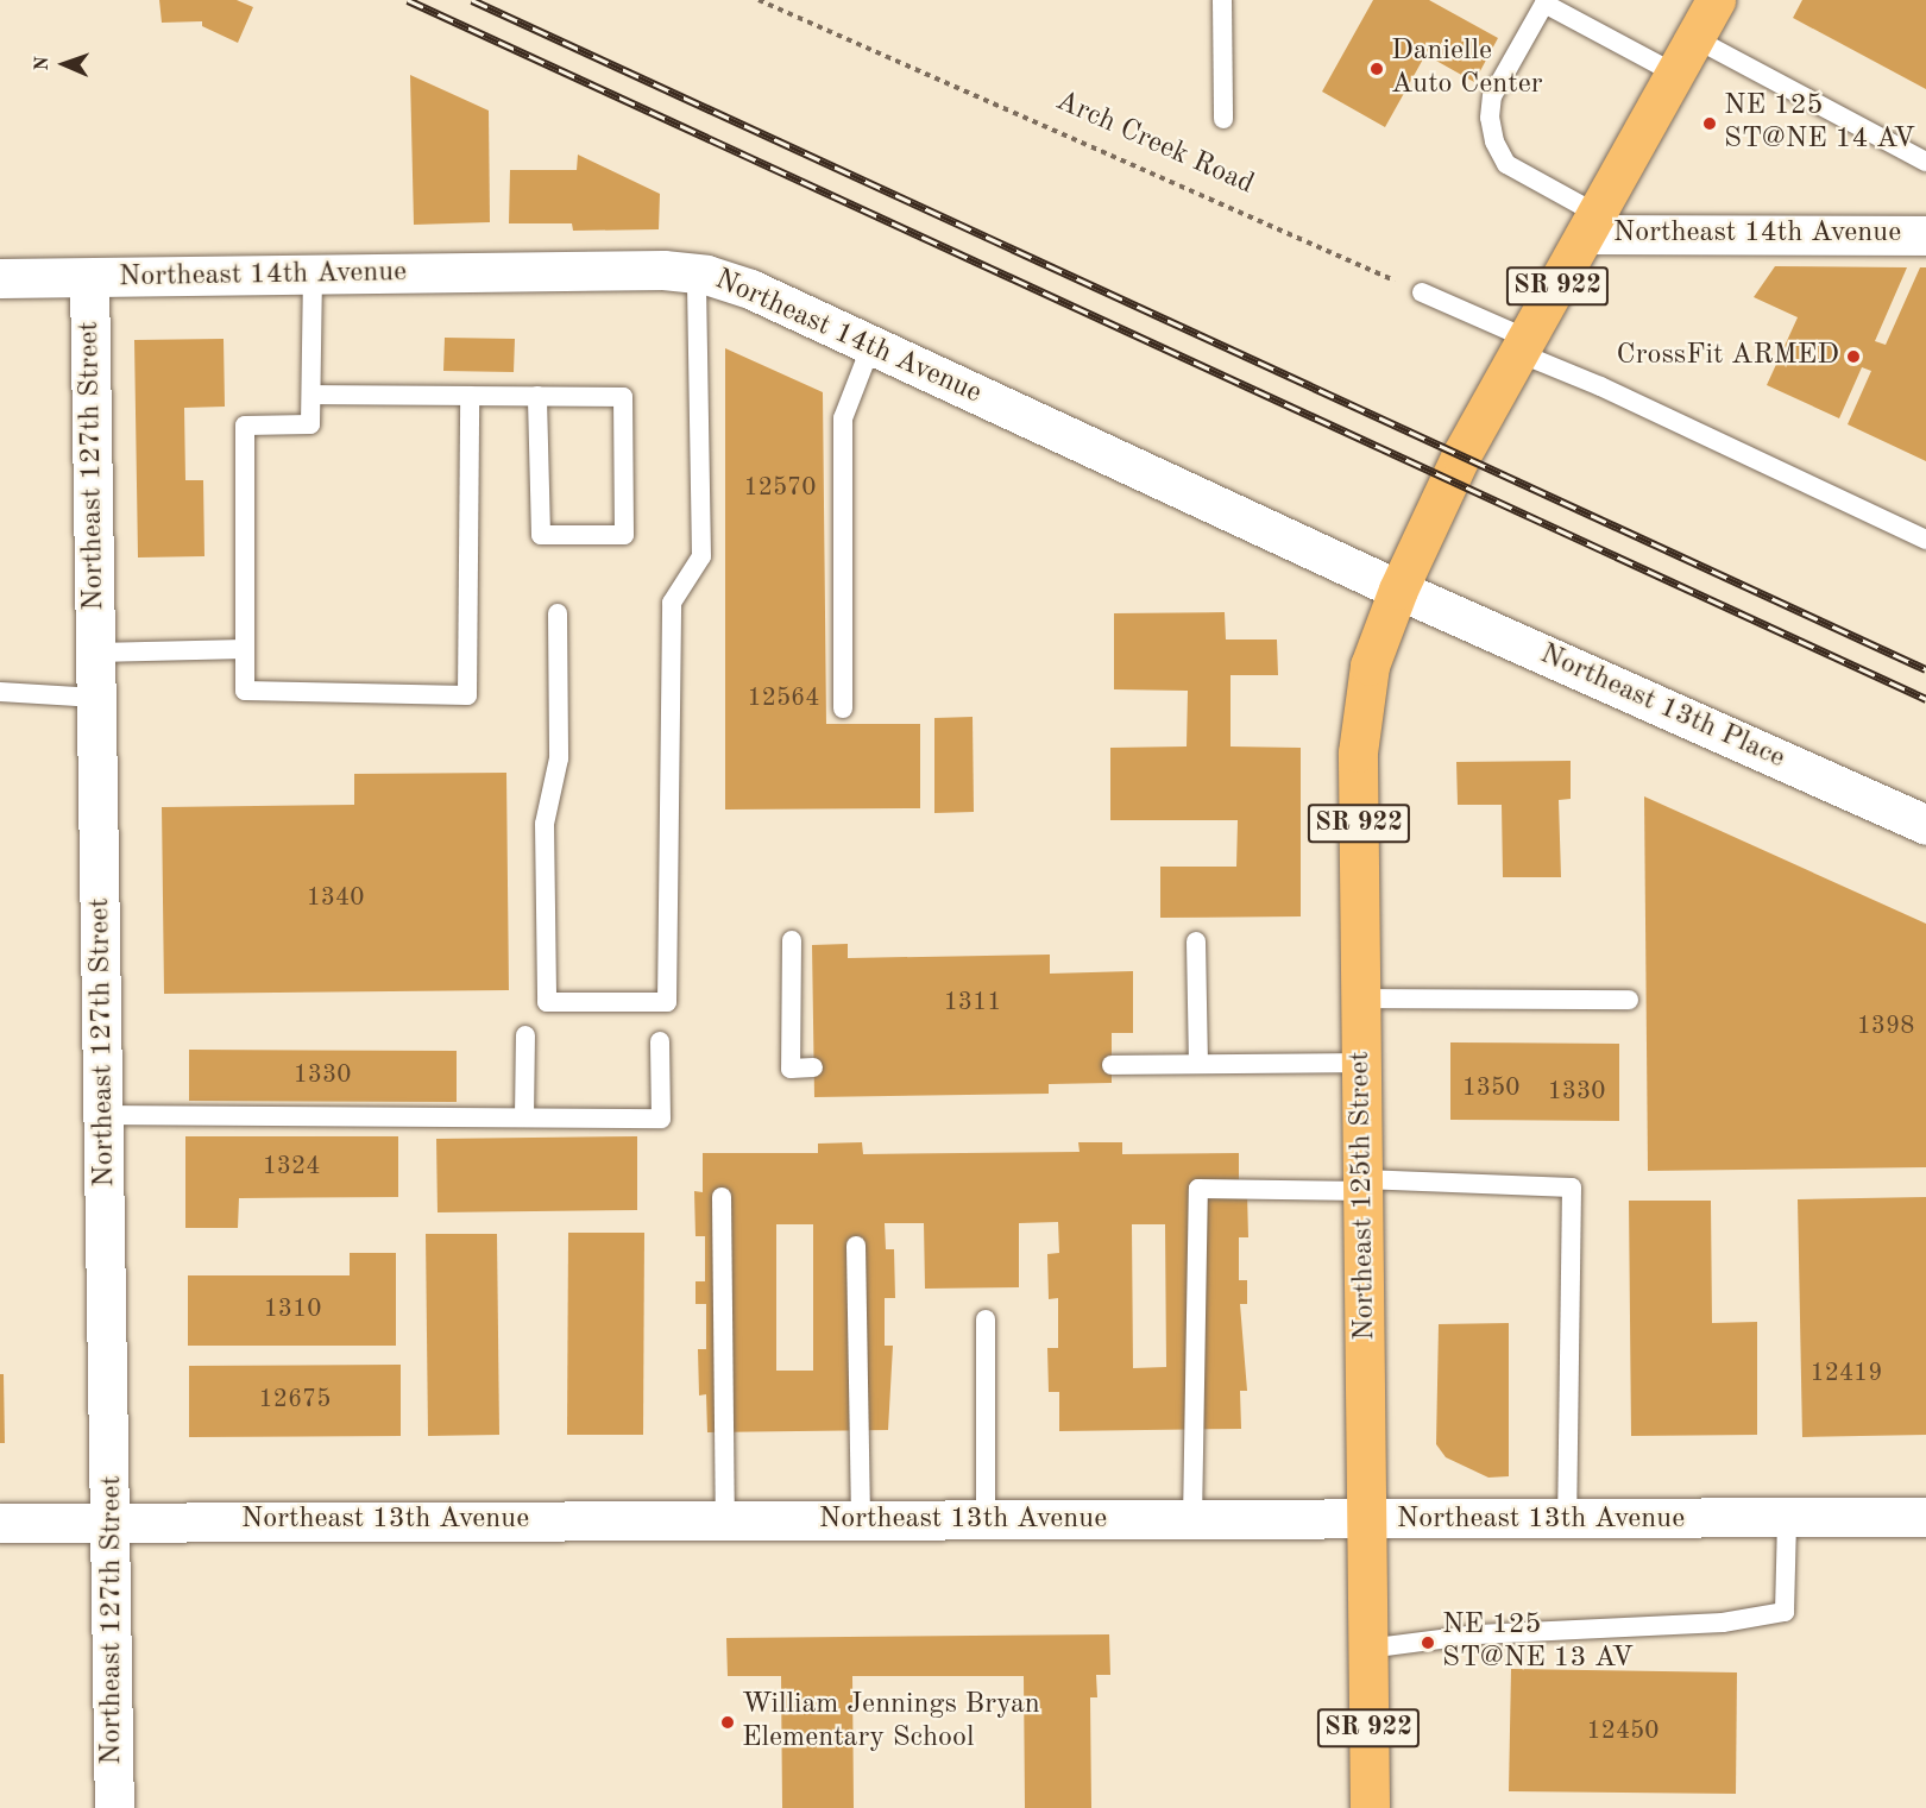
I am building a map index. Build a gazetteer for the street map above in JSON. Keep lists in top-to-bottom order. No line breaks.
{"streets":{"main road":["SR 922","Northeast 125th Street"],"street":["Northeast 14th Avenue","Northeast 127th Street","Northeast 13th Place","Northeast 13th Avenue"],"path":["Arch Creek Road"]},"crossings":[["Northeast 14th Avenue","SR 922"],["Northeast 14th Avenue","Northeast 127th Street"],["Northeast 14th Avenue","Northeast 13th Place"],["Northeast 14th Avenue","Northeast 125th Street"],["SR 922","Northeast 13th Place"],["SR 922","Northeast 125th Street"],["Northeast 127th Street","Northeast 13th Avenue"],["Northeast 13th Place","Northeast 125th Street"],["Northeast 125th Street","Northeast 13th Avenue"]],"places":["Danielle Auto Center","NE 125 ST@NE 14 AV","CrossFit ARMED","NE 125 ST@NE 13 AV","William Jennings Bryan Elementary School"],"house_numbers":["12570","12564","1340","1311","1398","1330","1350","1330","1324","1310","12419","12675","12450"],"north":"left"}
